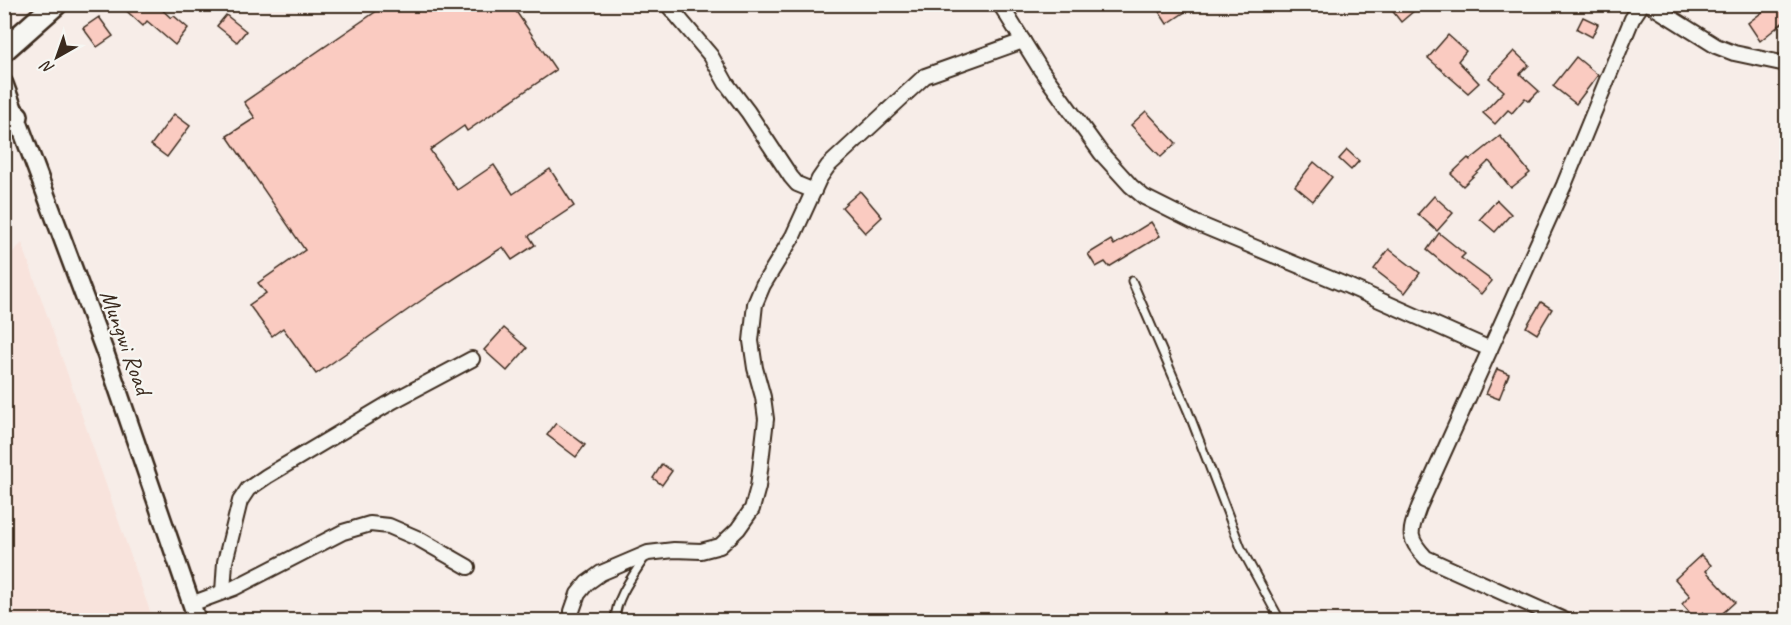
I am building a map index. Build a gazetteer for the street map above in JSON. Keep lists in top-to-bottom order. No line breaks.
{"streets":{"street":["Mungwi Road"]},"north":"bottom left"}
